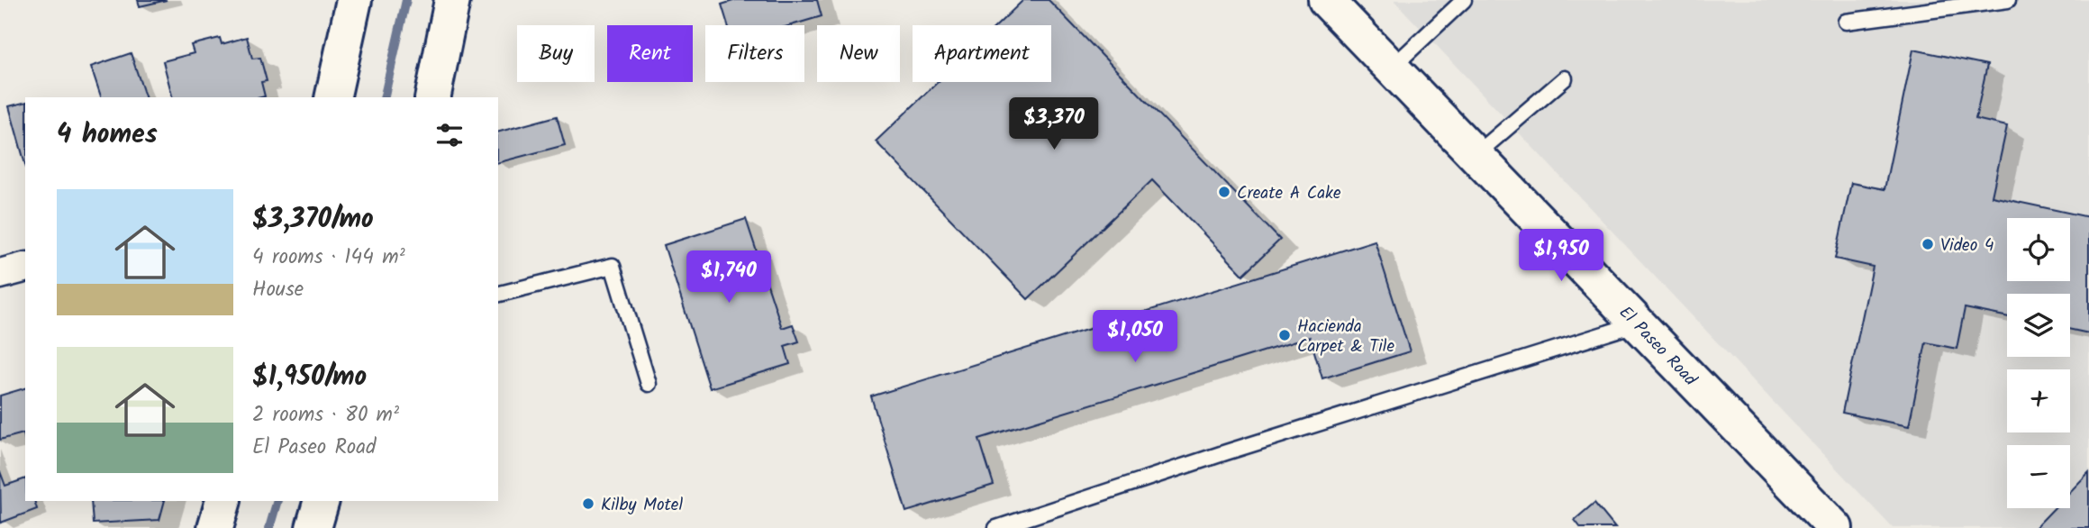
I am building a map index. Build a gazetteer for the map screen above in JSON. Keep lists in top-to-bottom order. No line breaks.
{"streets":{"main road":["El Paseo Road"]},"places":["Create A Cake","Video 4","Hacienda Carpet & Tile","Kilby Motel"],"page":{"chip":["Buy","Rent","Filters","New","Apartment"],"price":["$3,370","$1,950","$1,740","$1,050"],"heading":"4 homes","list":[{"name":"$3,370/mo","note":"4 rooms · 144 m² · House"},{"name":"$1,950/mo","note":"2 rooms · 80 m² · El Paseo Road"}],"map_buttons":["+","−"]}}
